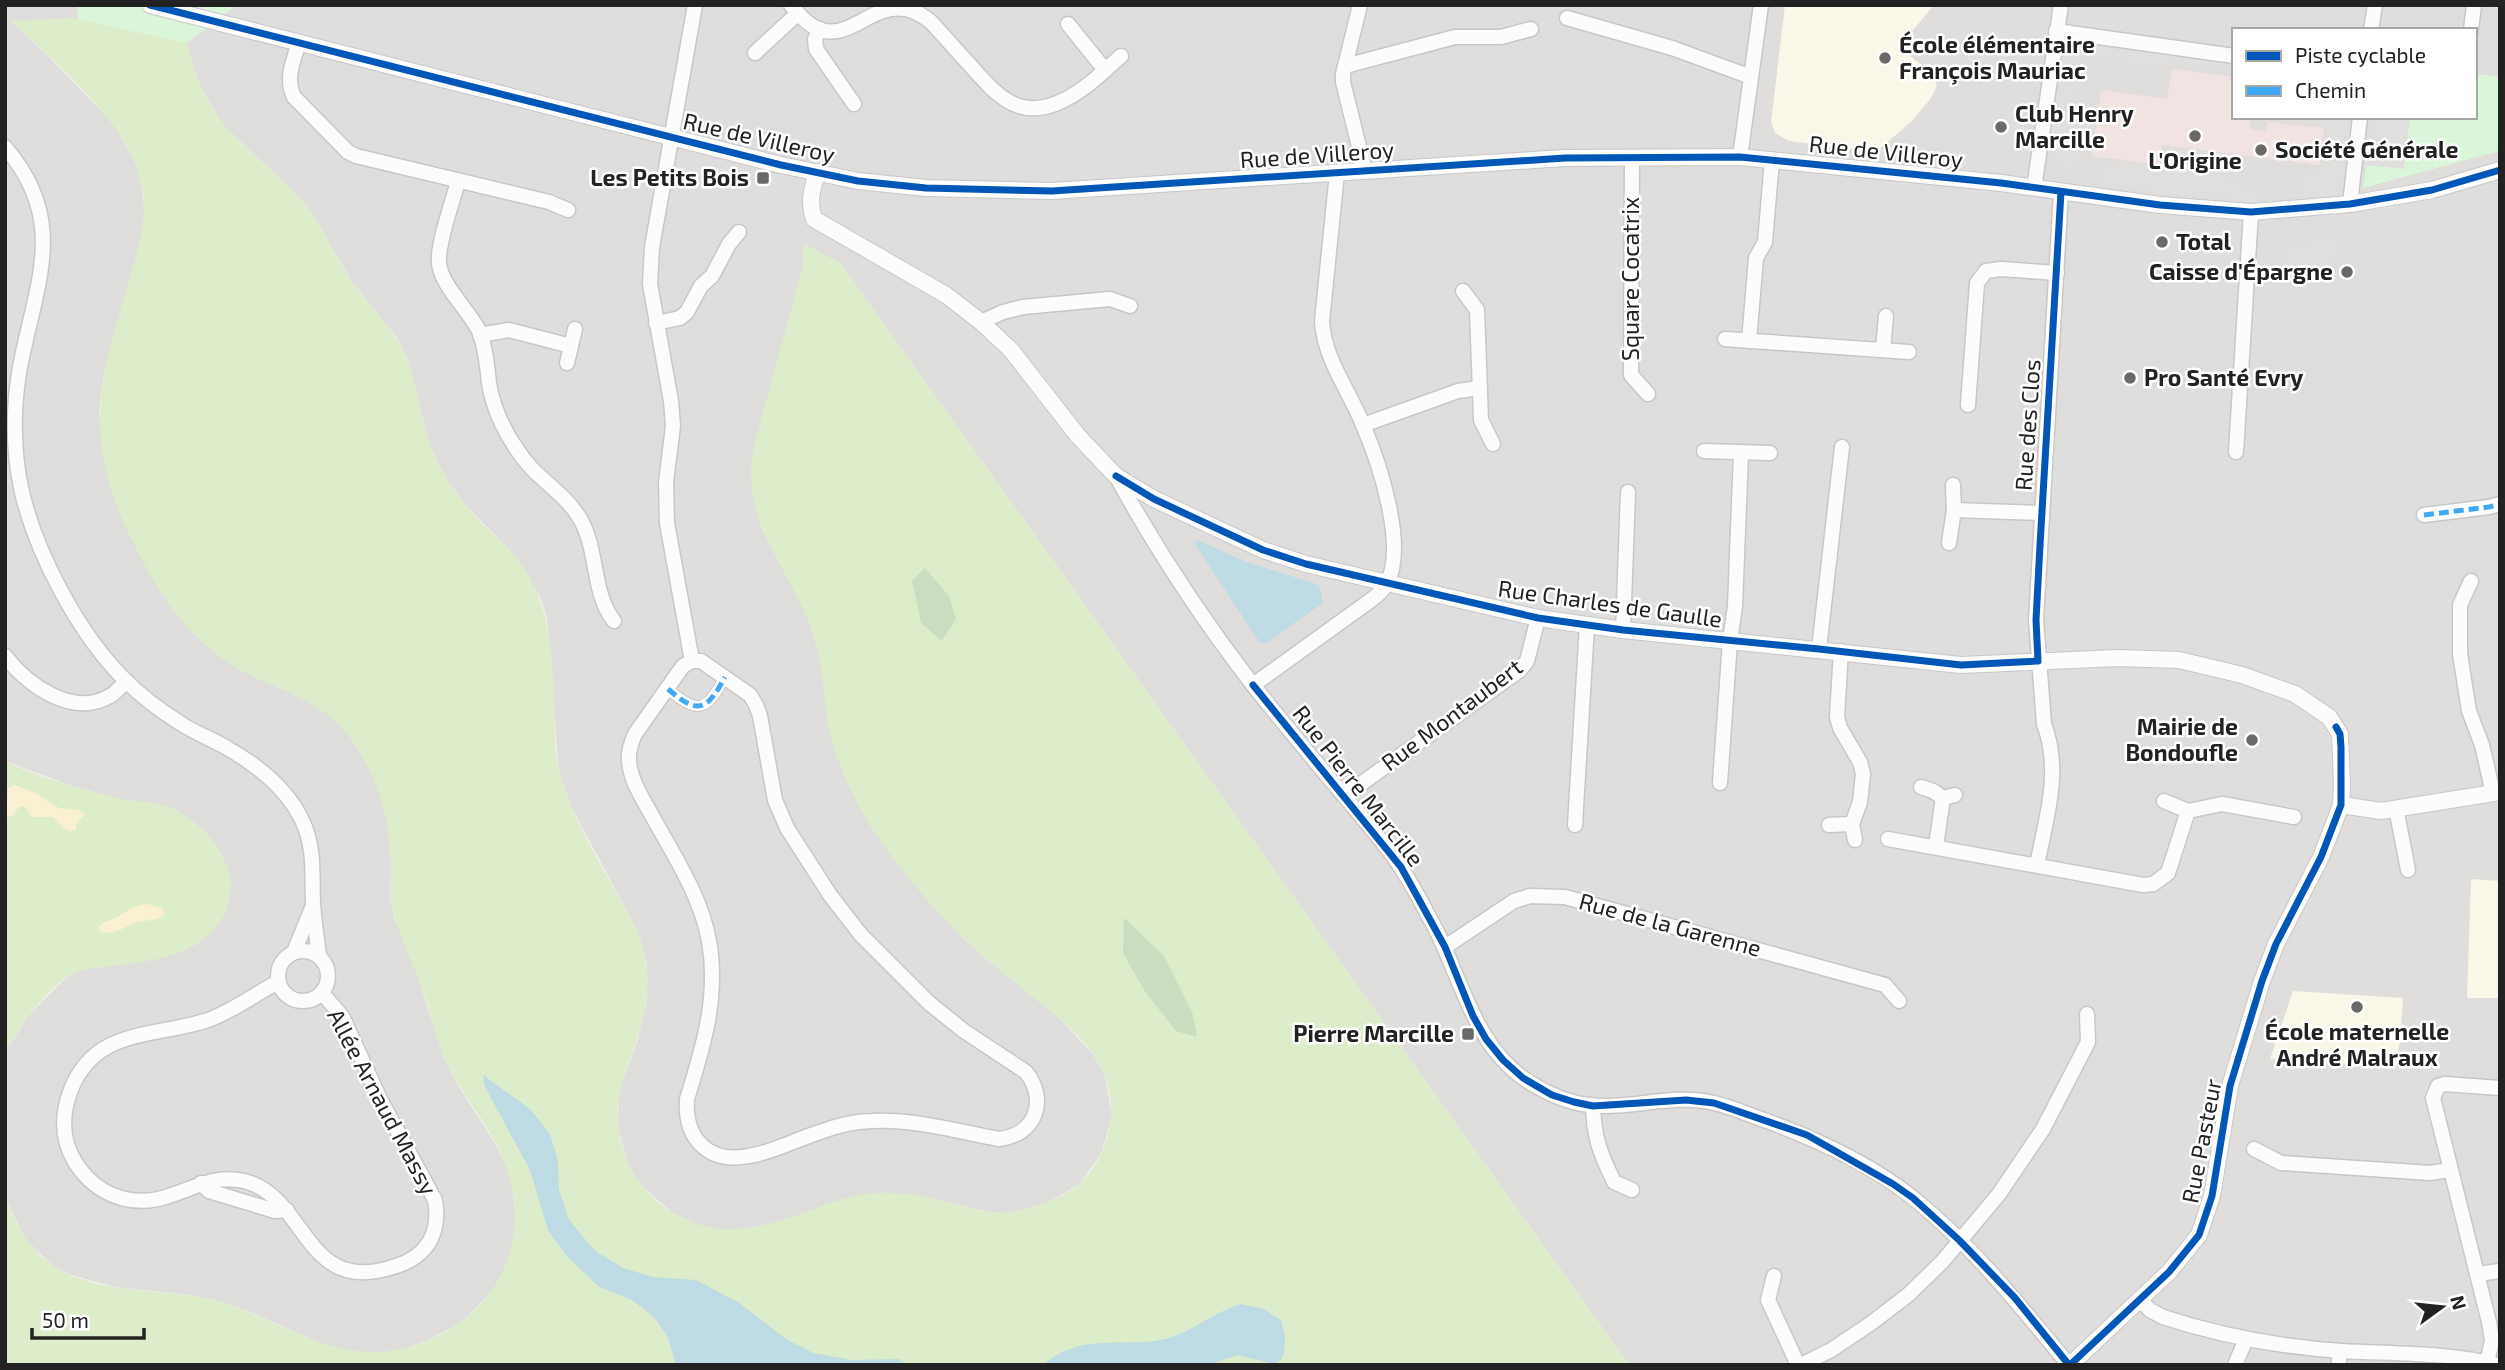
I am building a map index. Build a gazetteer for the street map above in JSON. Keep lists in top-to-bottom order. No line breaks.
{"streets":{"street":["Rue de Villeroy","Square Cocatrix","Rue des Clos","Rue Charles de Gaulle","Rue Montaubert","Rue Pierre Marcille","Rue de la Garenne","Allée Arnaud Massy","Rue Pasteur"]},"crossings":[["Rue de Villeroy","Square Cocatrix"],["Rue de Villeroy","Rue des Clos"],["Rue de Villeroy","Rue Charles de Gaulle"],["Rue des Clos","Rue Charles de Gaulle"],["Rue Charles de Gaulle","Rue Montaubert"],["Rue Charles de Gaulle","Rue Pierre Marcille"],["Rue Charles de Gaulle","Rue Pasteur"],["Rue Montaubert","Rue Pierre Marcille"],["Rue Pierre Marcille","Rue de la Garenne"],["Rue Pierre Marcille","Rue Pasteur"]],"places":{"other":["École élémentaire François Mauriac","Club Henry Marcille","L'Origine","Société Générale","Total","Caisse d'Épargne","Pro Santé Evry","Mairie de Bondoufle","École maternelle André Malraux"],"transit":["Les Petits Bois","Pierre Marcille"]},"legend":["Piste cyclable","Chemin"],"scale_bar":"50 m","north":"right"}
